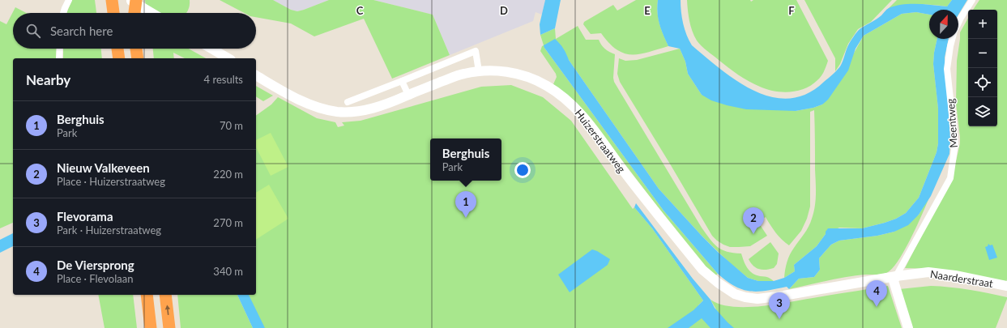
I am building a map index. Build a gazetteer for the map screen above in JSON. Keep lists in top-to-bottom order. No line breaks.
{"streets":{"street":["Meentweg","Huizerstraatweg","Naarderstraat"]},"crossings":[["Meentweg","Huizerstraatweg"],["Meentweg","Naarderstraat"],["Huizerstraatweg","Naarderstraat"]],"north":"top","page":{"map_buttons":["+","−"],"search":"Search here","heading":["Nearby","4 results"],"list":[{"mark":"1","name":"Berghuis","note":"Park","value":"70 m"},{"mark":"2","name":"Nieuw Valkeveen","note":"Place · Huizerstraatweg","value":"220 m"},{"mark":"3","name":"Flevorama","note":"Park · Huizerstraatweg","value":"270 m"},{"mark":"4","name":"De Viersprong","note":"Place · Flevolaan","value":"340 m"}],"popup":["Berghuis","Park"],"pins":["1","2","4","3"]},"grid":{"columns":["C","D","E","F"]}}
